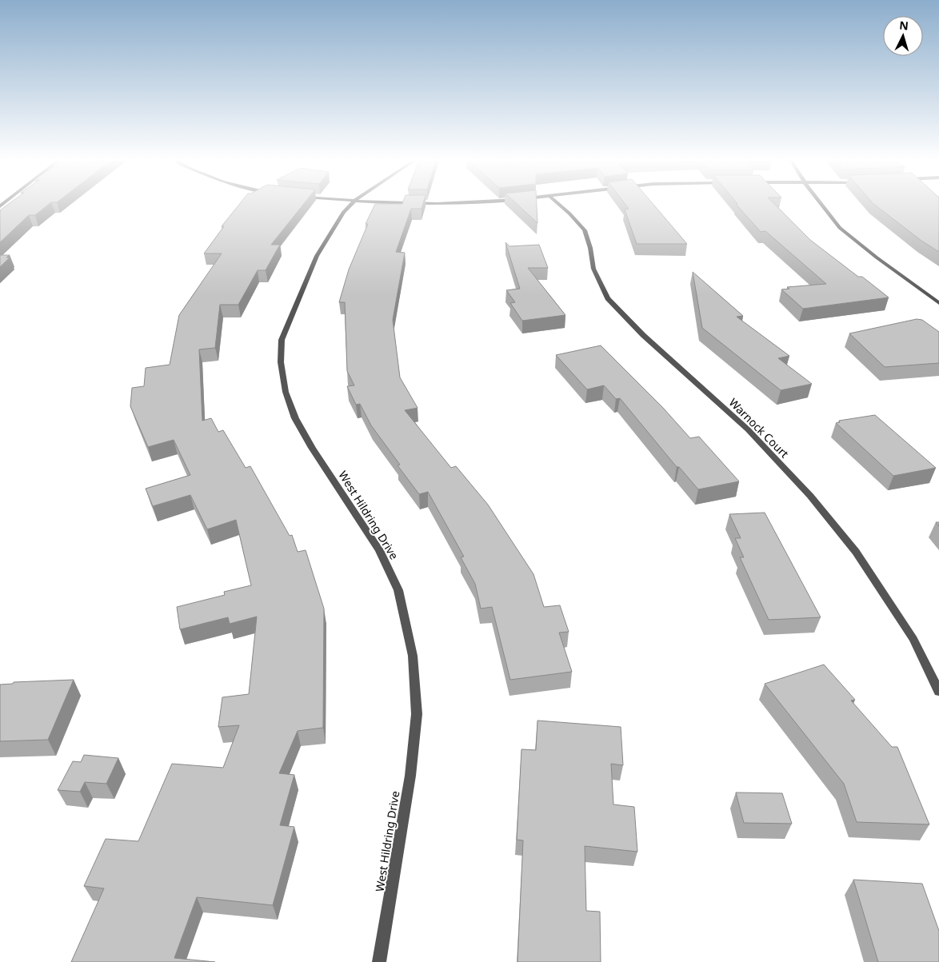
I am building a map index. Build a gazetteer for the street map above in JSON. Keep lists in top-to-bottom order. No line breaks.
{"streets":{"street":["Warnock Court","West Hildring Drive"]},"north":"top"}
